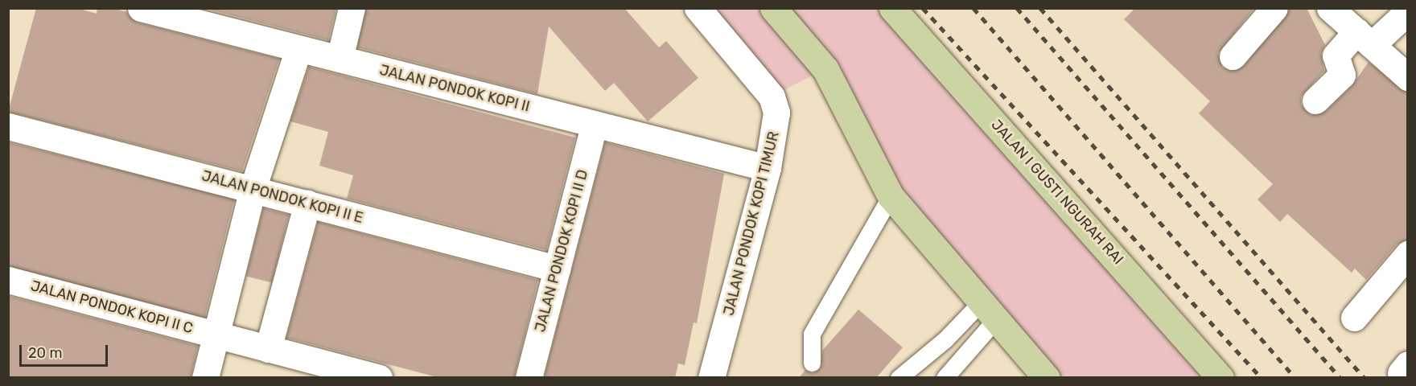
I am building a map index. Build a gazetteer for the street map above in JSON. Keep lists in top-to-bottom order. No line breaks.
{"streets":{"main road":["JALAN I GUSTI NGURAH RAI"],"street":["JALAN PONDOK KOPI II","JALAN PONDOK KOPI II E","JALAN PONDOK KOPI TIMUR","JALAN PONDOK KOPI II D","JALAN PONDOK KOPI II C"]},"crossings":[["JALAN PONDOK KOPI II","JALAN PONDOK KOPI TIMUR"],["JALAN PONDOK KOPI II","JALAN PONDOK KOPI II D"],["JALAN PONDOK KOPI II E","JALAN PONDOK KOPI II D"]],"scale_bar":"20 m"}
